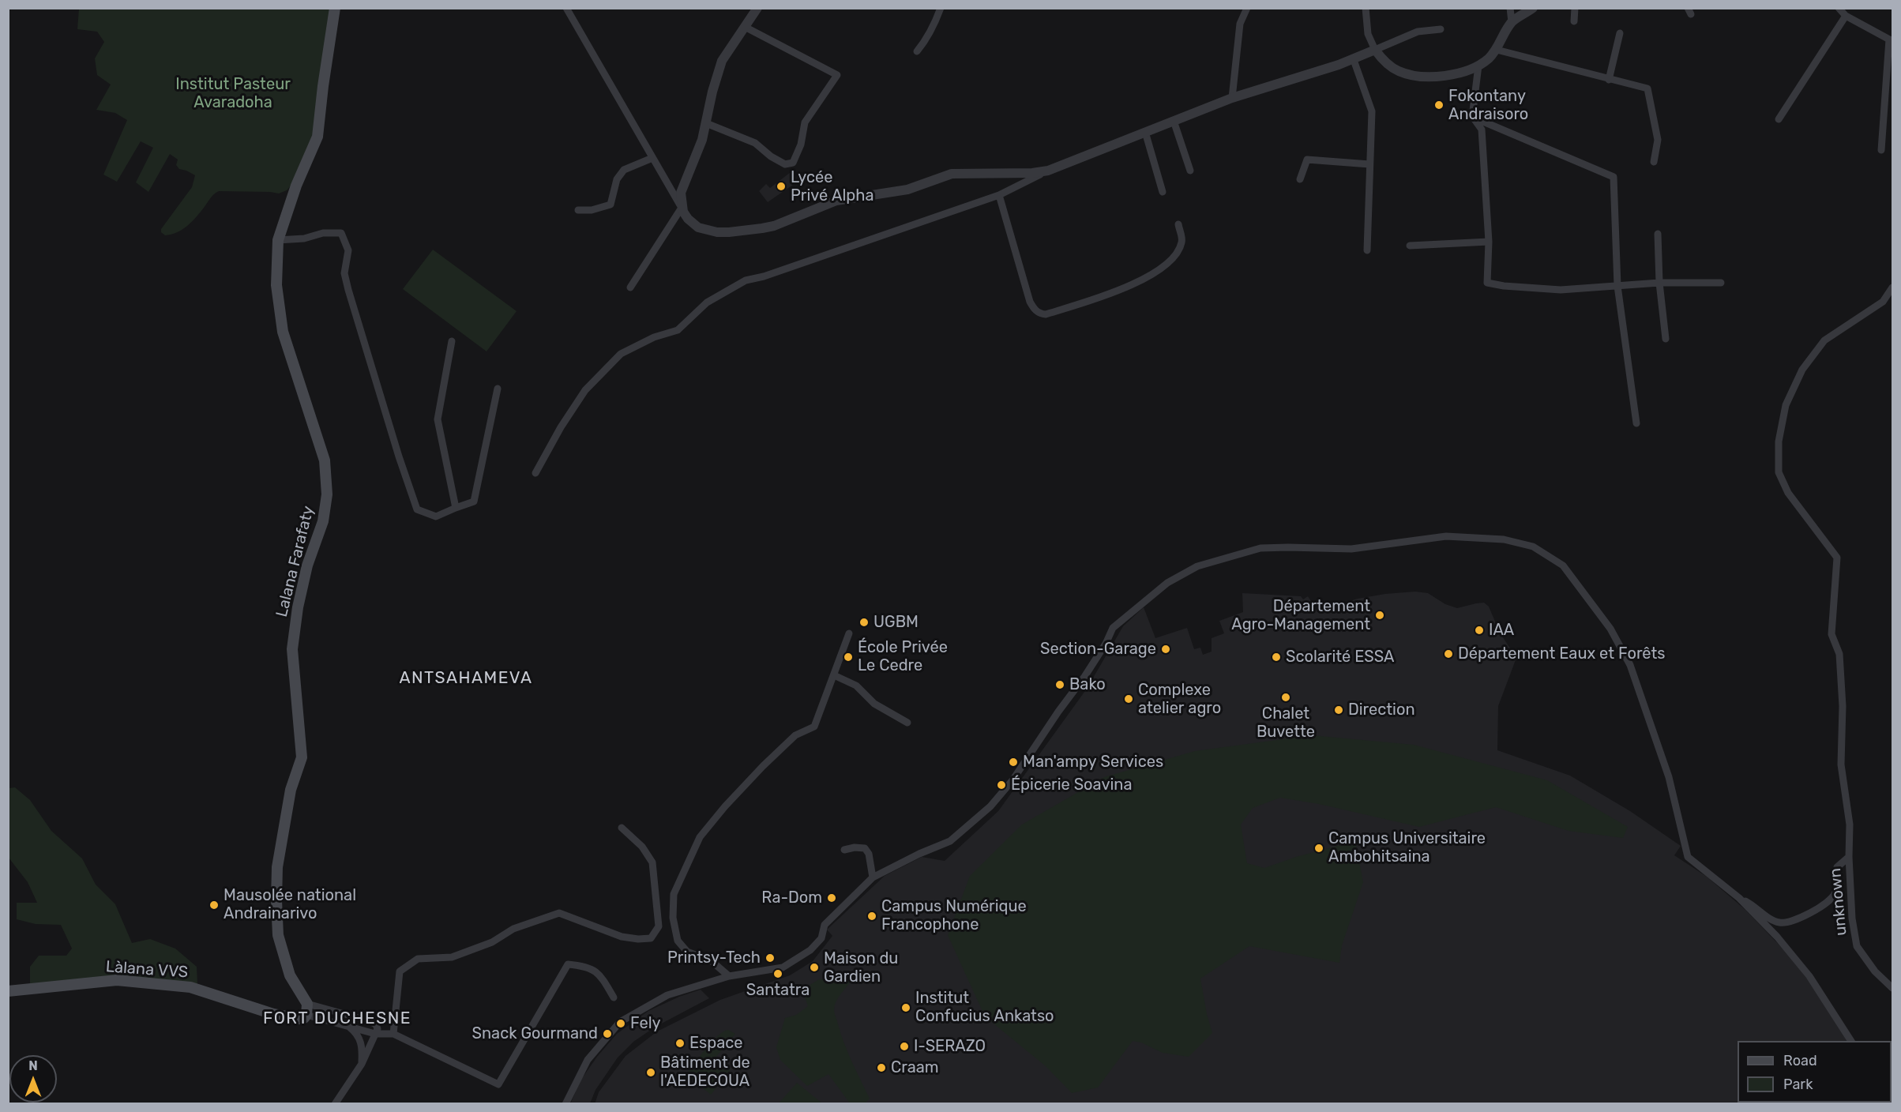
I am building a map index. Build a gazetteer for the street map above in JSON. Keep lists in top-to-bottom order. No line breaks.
{"streets":{"main road":["Lalana Farafaty","Làlana VVS"],"street":["unknown"]},"crossings":[["Lalana Farafaty","Làlana VVS"]],"districts":["ANTSAHAMEVA","FORT DUCHESNE"],"parks":["Institut Pasteur Avaradoha"],"places":["Fokontany Andraisoro","Lycée Privé Alpha","Département Agro-Management","UGBM","IAA","Section-Garage","Département Eaux et Forêts","École Privée Le Cedre","Scolarité ESSA","Bako","Chalet Buvette","Complexe atelier agro","Direction","Man'ampy Services","Épicerie Soavina","Campus Universitaire Ambohitsaina","Ra-Dom","Mausolée national Andrainarivo","Campus Numérique Francophone","Printsy-Tech","Maison du Gardien","Santatra","Institut Confucius Ankatso","Fely","Snack Gourmand","Espace","I-SERAZO","Craam","Bâtiment de l'AEDECOUA"],"legend":["Road","Park"],"north":"top"}
